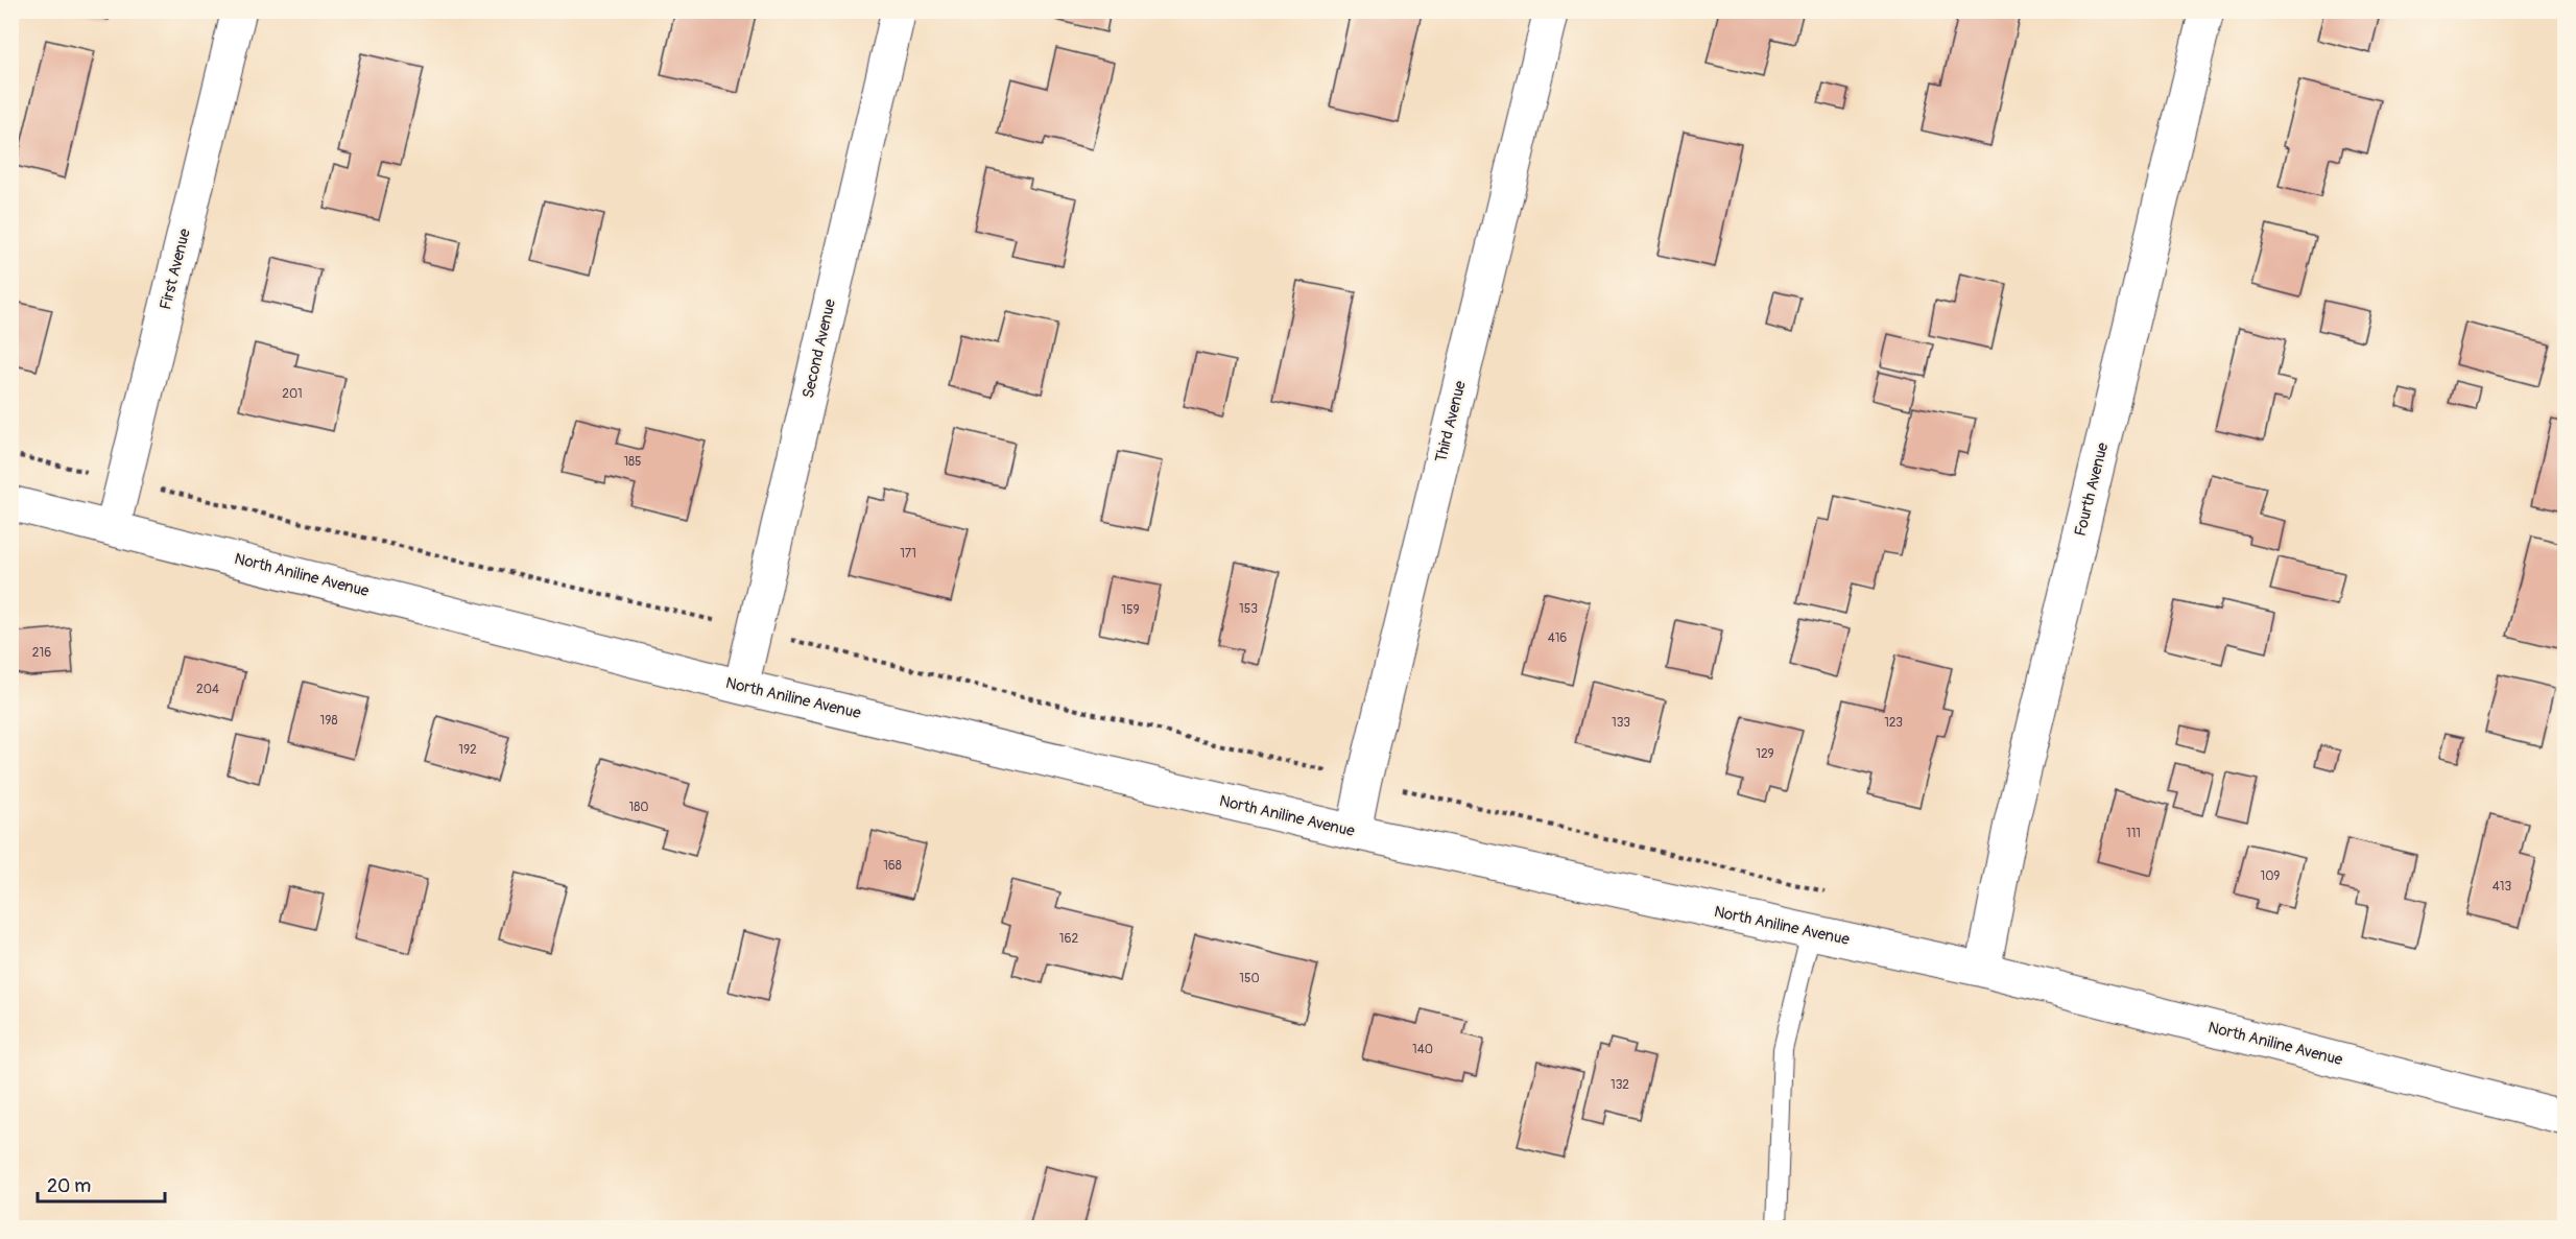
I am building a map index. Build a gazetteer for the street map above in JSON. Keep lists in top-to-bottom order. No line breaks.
{"streets":{"street":["First Avenue","Second Avenue","Third Avenue","Fourth Avenue","North Aniline Avenue"]},"crossings":[["First Avenue","North Aniline Avenue"],["Second Avenue","North Aniline Avenue"],["Third Avenue","North Aniline Avenue"],["Fourth Avenue","North Aniline Avenue"]],"house_numbers":["201","185","171","153","159","416","216","204","198","133","123","192","129","180","111","168","109","413","162","150","140","132"],"scale_bar":"20 m"}
